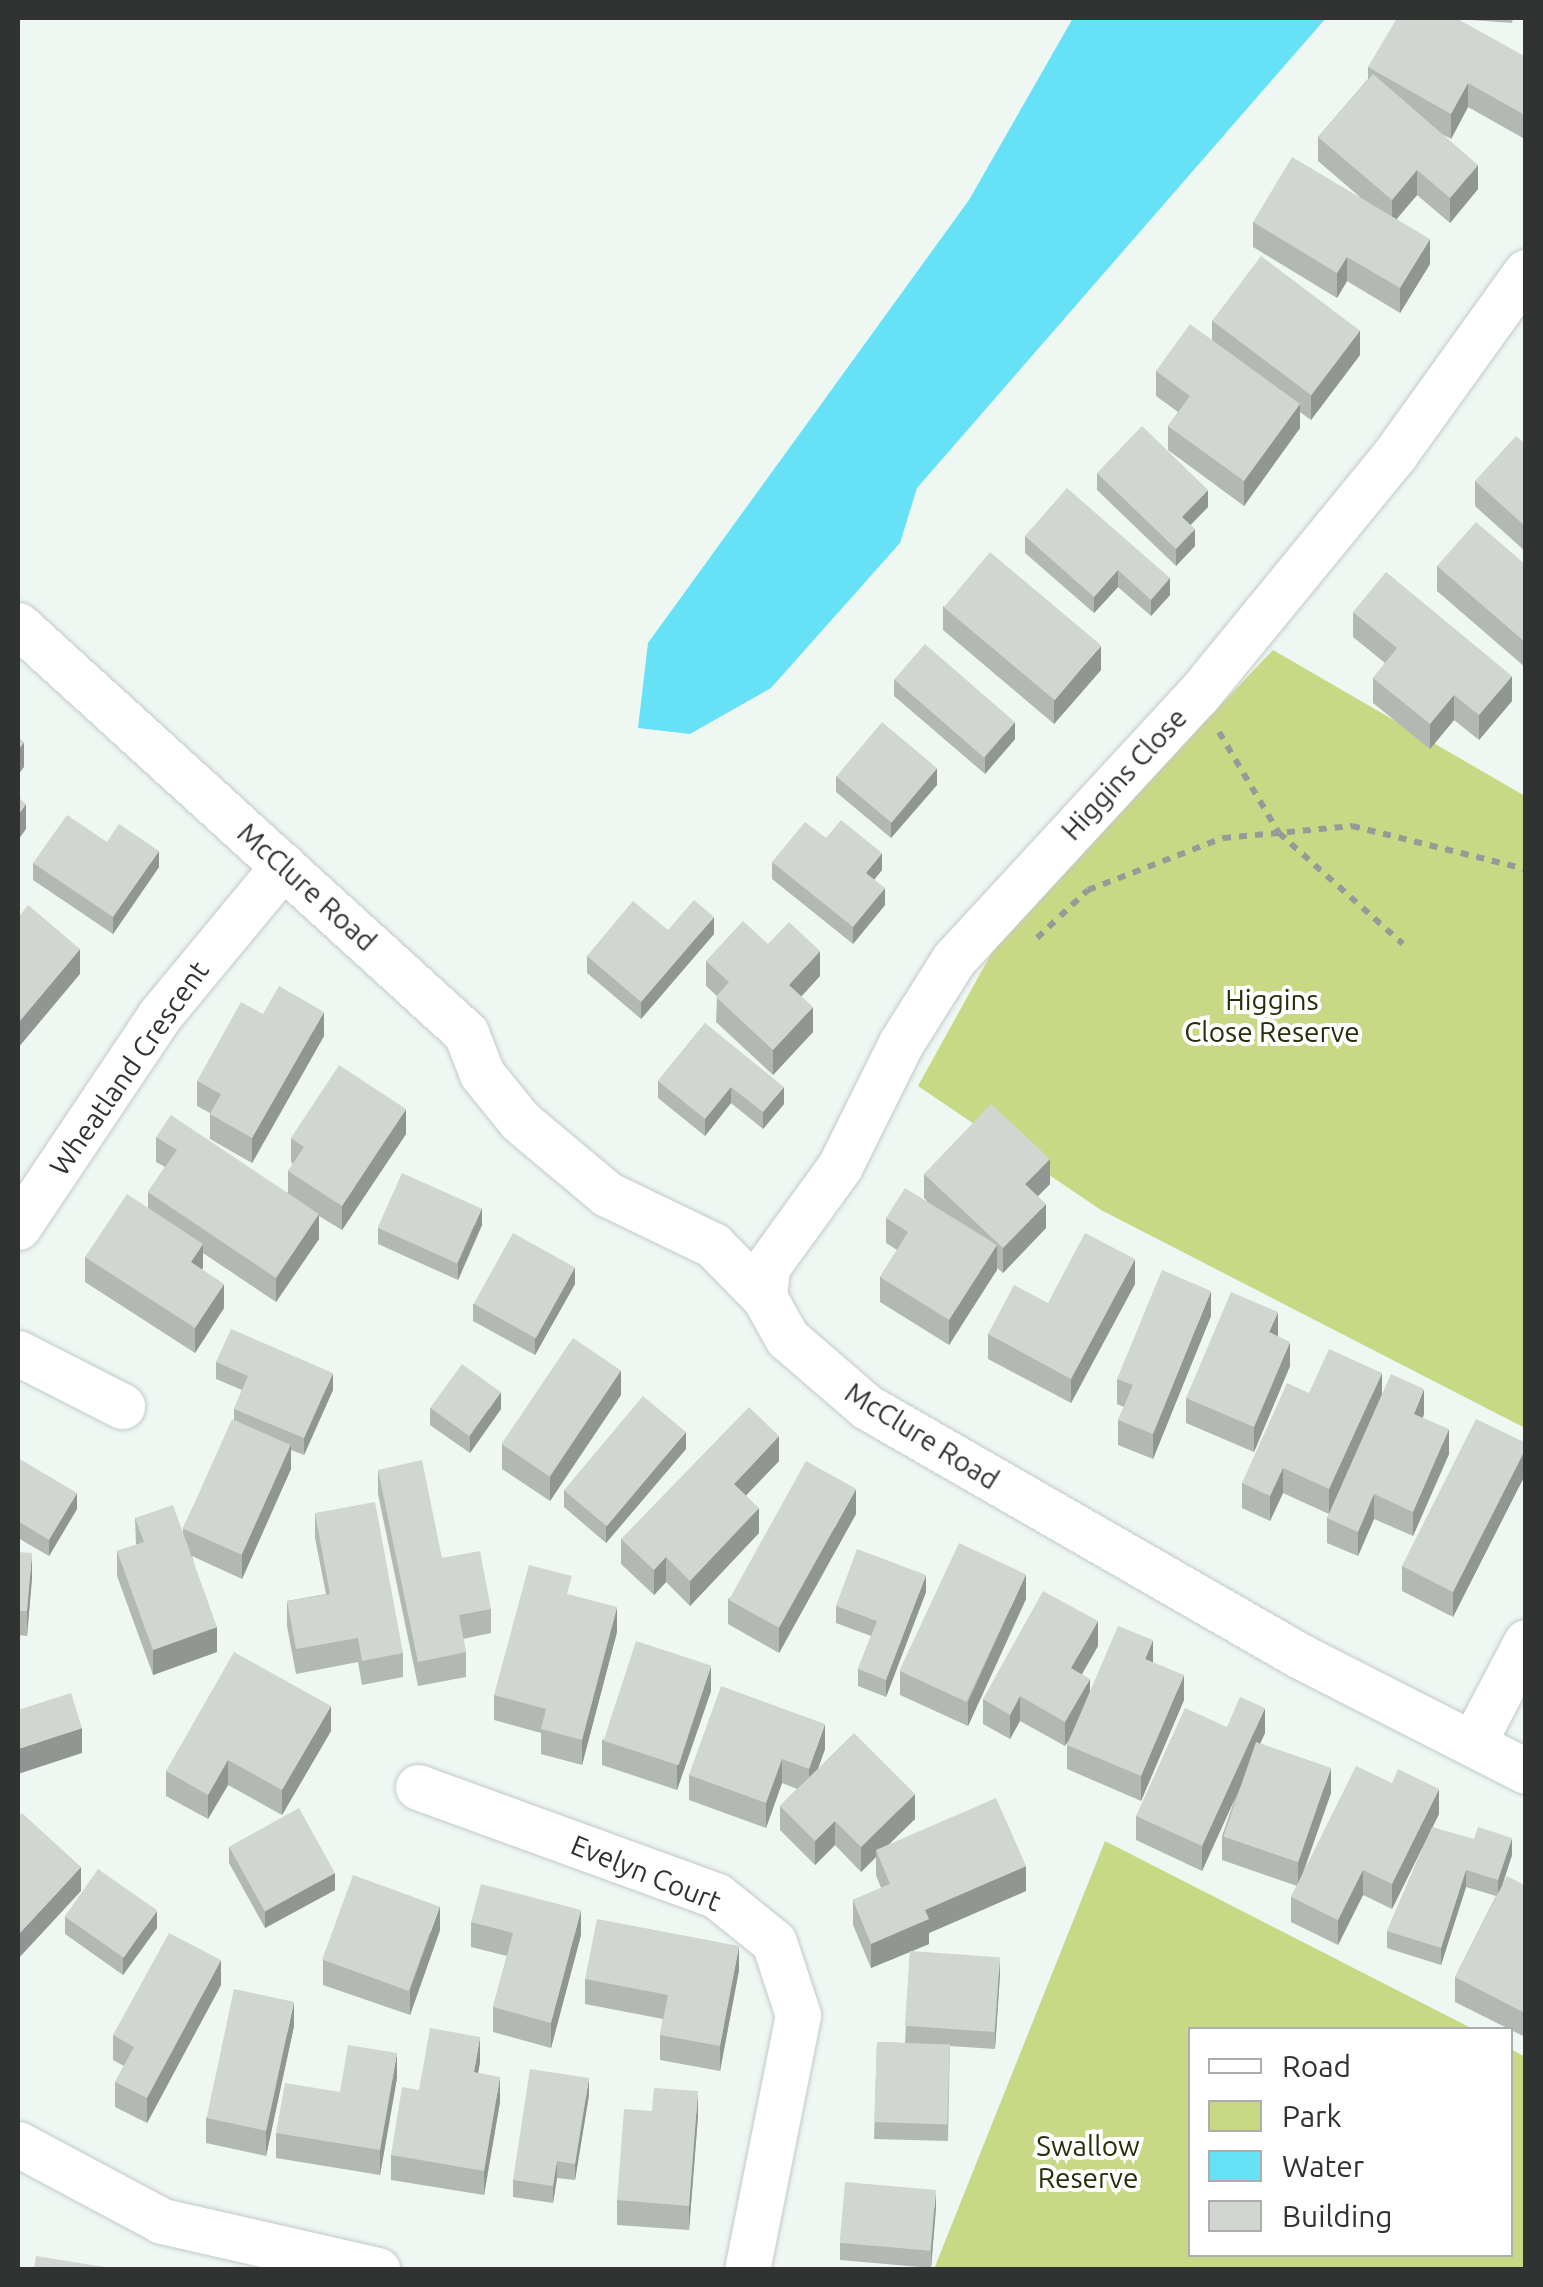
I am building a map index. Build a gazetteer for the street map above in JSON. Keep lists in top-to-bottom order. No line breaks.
{"streets":{"street":["Higgins Close","McClure Road","Wheatland Crescent","Evelyn Court"]},"crossings":[["Higgins Close","McClure Road"],["McClure Road","Wheatland Crescent"]],"parks":["Higgins Close Reserve","Swallow Reserve"],"legend":["Road","Park","Water","Building"]}
